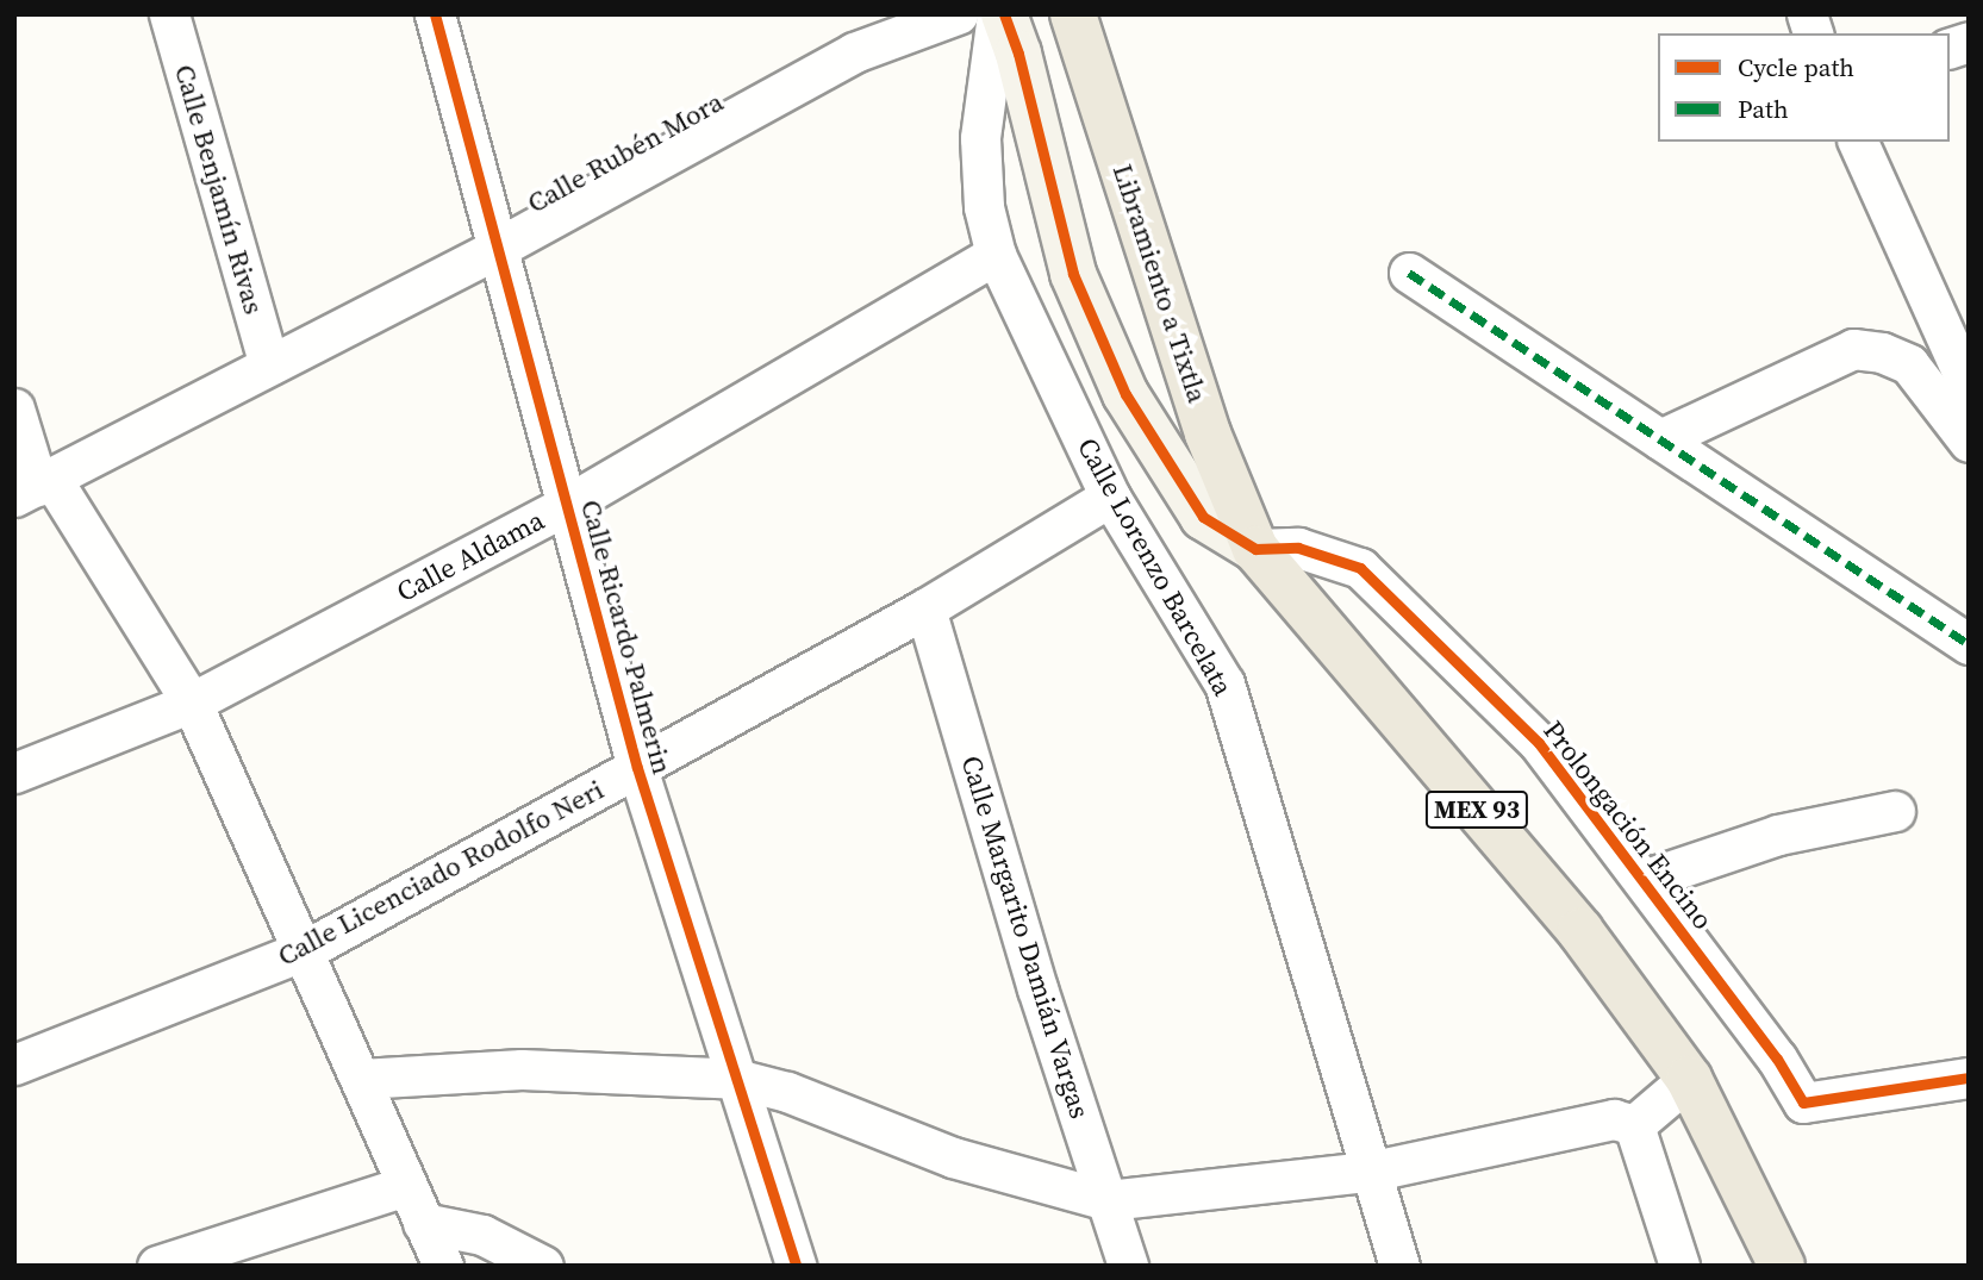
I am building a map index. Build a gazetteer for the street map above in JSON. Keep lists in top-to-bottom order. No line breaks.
{"streets":{"main road":["Libramiento a Tixtla","MEX 93"],"street":["Calle Rubén Mora","Calle Benjamín Rivas","Calle Aldama","Calle Lorenzo Barcelata","Calle Ricardo Palmerin","Prolongación Encino","Calle Licenciado Rodolfo Neri","Calle Margarito Damián Vargas"]},"crossings":[["Calle Rubén Mora","Calle Benjamín Rivas"],["Calle Rubén Mora","Calle Ricardo Palmerin"],["Libramiento a Tixtla","MEX 93"],["Libramiento a Tixtla","Prolongación Encino"],["Calle Aldama","Calle Lorenzo Barcelata"],["Calle Aldama","Calle Ricardo Palmerin"],["Calle Lorenzo Barcelata","Calle Licenciado Rodolfo Neri"],["Calle Ricardo Palmerin","Calle Licenciado Rodolfo Neri"],["MEX 93","Prolongación Encino"],["Calle Licenciado Rodolfo Neri","Calle Margarito Damián Vargas"]],"legend":["Cycle path","Path"]}
